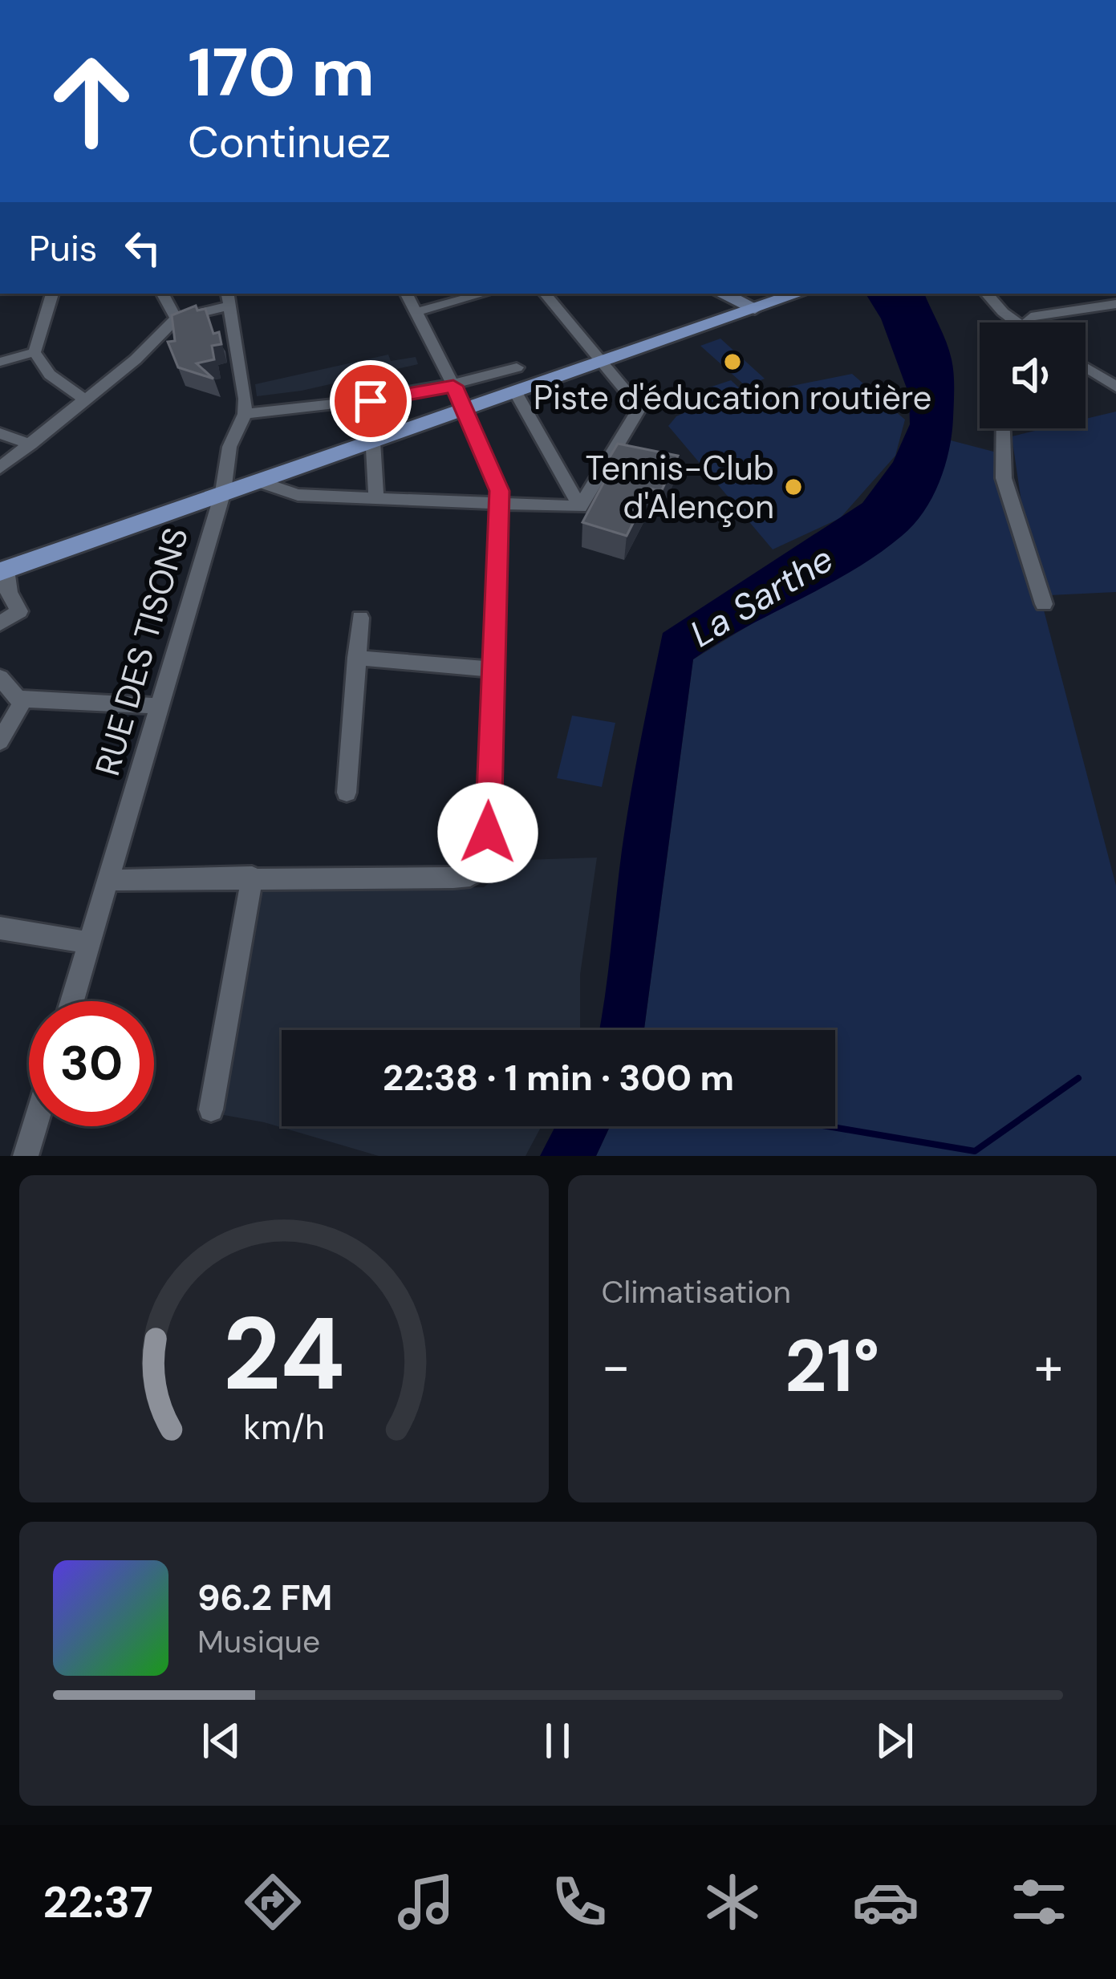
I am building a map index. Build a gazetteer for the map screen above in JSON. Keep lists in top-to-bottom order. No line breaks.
{"streets":{"street":["RUE DES TISONS"]},"water":["La Sarthe"],"places":["Piste d'éducation routière","Tennis-Club d'Alençon"],"page":{"turn":["170 m","Continuez"],"then":"Puis","limit":"30","trip":"22:38 · 1 min · 300 m","tile":"Climatisation","heat":["−","21°","+"],"song":["96.2 FM","Musique"],"tabs":"22:37","gauge":["24","km/h"]}}
